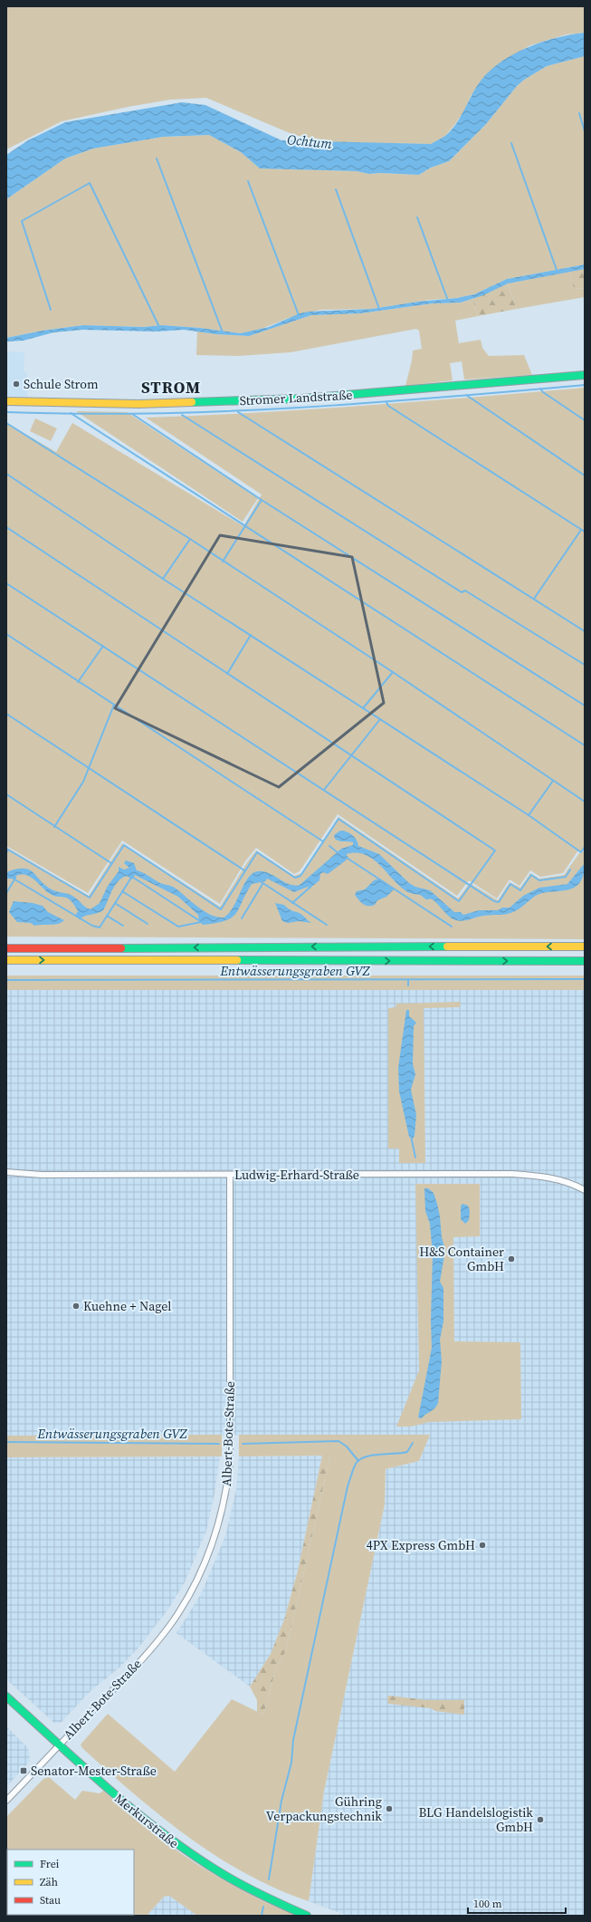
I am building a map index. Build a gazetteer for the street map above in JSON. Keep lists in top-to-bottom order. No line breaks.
{"streets":{"main road":["Stromer Landstraße","Merkurstraße"],"street":["Ludwig-Erhard-Straße","Albert-Bote-Straße"]},"crossings":[["Ludwig-Erhard-Straße","Albert-Bote-Straße"],["Albert-Bote-Straße","Merkurstraße"]],"districts":["STROM"],"water":["Ochtum","Entwässerungsgraben GVZ"],"places":{"other":["Schule Strom","H&S Container GmbH","Kuehne + Nagel","4PX Express GmbH","Gühring Verpackungstechnik","BLG Handelslogistik GmbH"],"transit":["Senator-Mester-Straße"]},"legend":["Frei","Zäh","Stau"],"scale_bar":"100 m"}
